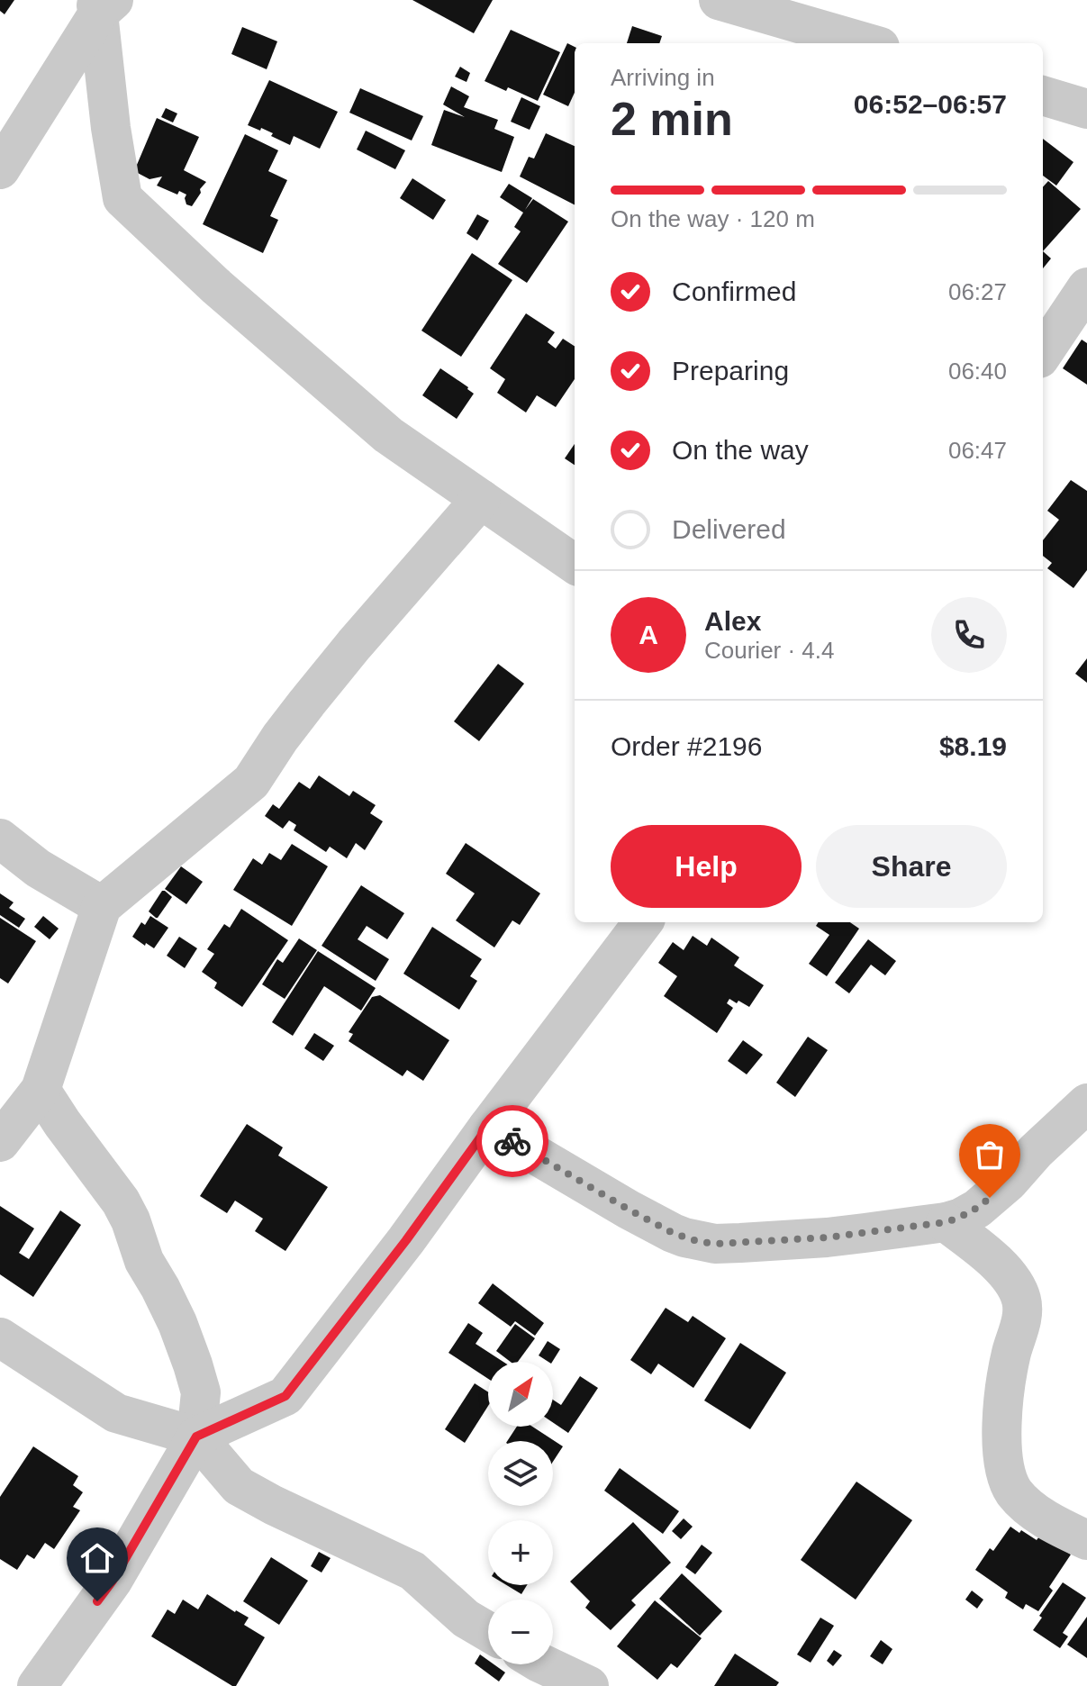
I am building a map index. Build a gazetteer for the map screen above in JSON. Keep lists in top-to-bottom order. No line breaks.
{"north":"top right","page":{"heading":["2 min","Arriving in","06:52–06:57"],"panel":["Alex","Courier · 4.4","Order #2196","$8.19"],"bar":"On the way · 120 m","list":[["Confirmed","06:27"],["Preparing","06:40"],["On the way","06:47"],"Delivered"],"round":"A","buttons":["Help","Share"],"map_buttons":["+","−"]}}
